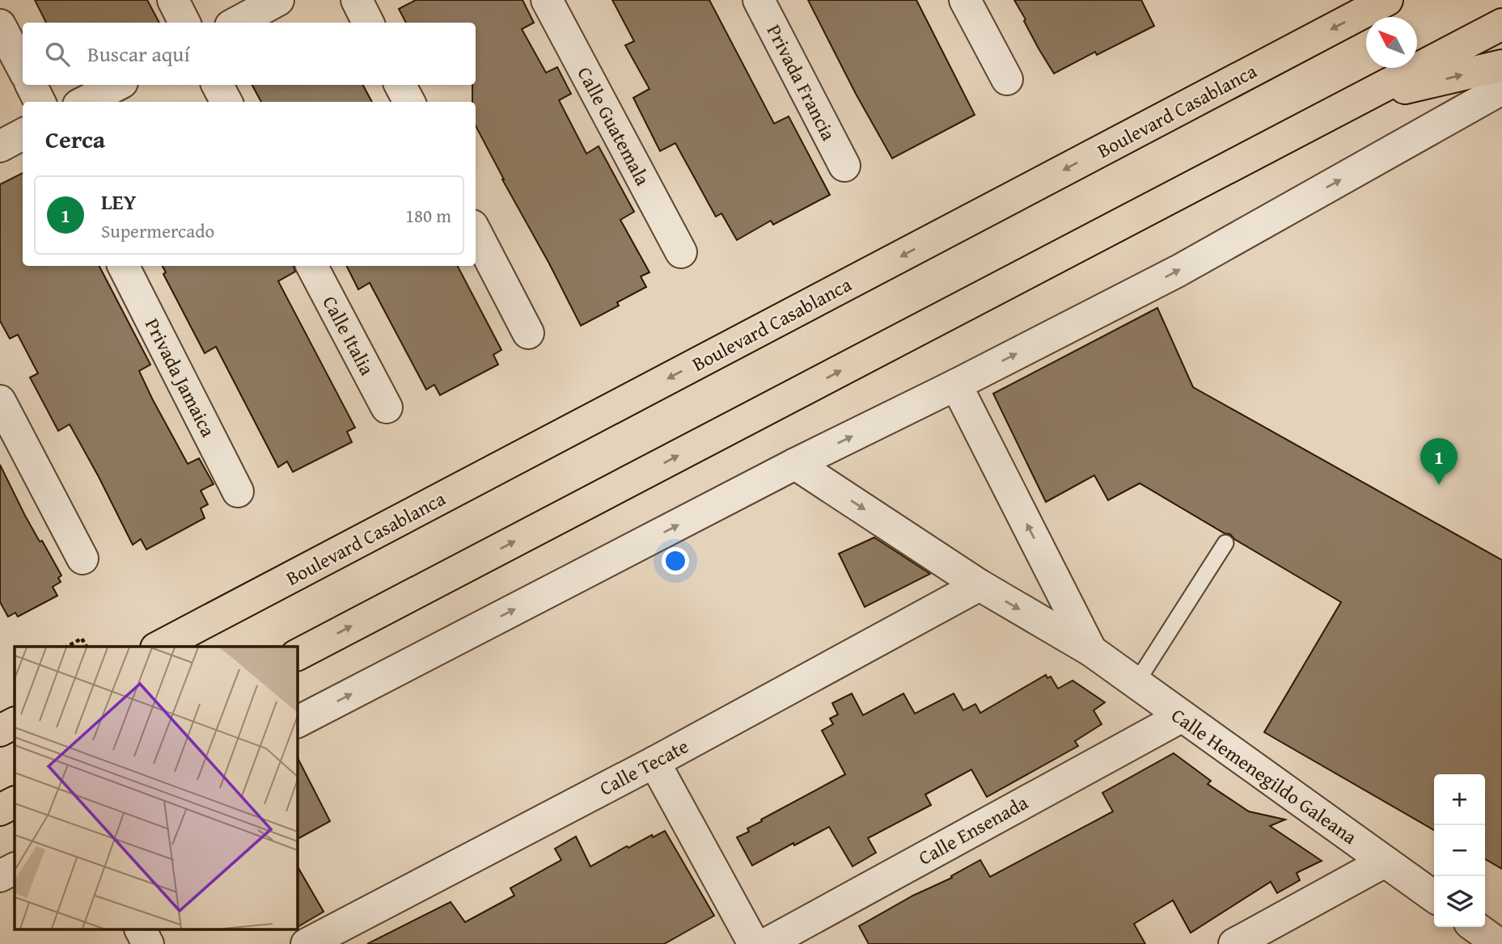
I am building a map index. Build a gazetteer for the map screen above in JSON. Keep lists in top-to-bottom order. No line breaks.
{"streets":{"main road":["Boulevard Casablanca"],"street":["Privada Francia","Calle Guatemala","Calle Italia","Privada Jamaica","Calle Tecate","Calle Hemenegildo Galeana","Calle Ensenada"]},"crossings":[["Calle Tecate","Calle Hemenegildo Galeana"],["Calle Hemenegildo Galeana","Calle Ensenada"]],"north":"top left","page":{"search":"Buscar aquí","heading":"Cerca","list":[{"mark":"1","name":"LEY","note":"Supermercado","value":"180 m"}],"pins":"1","map_buttons":["+","−"]}}
